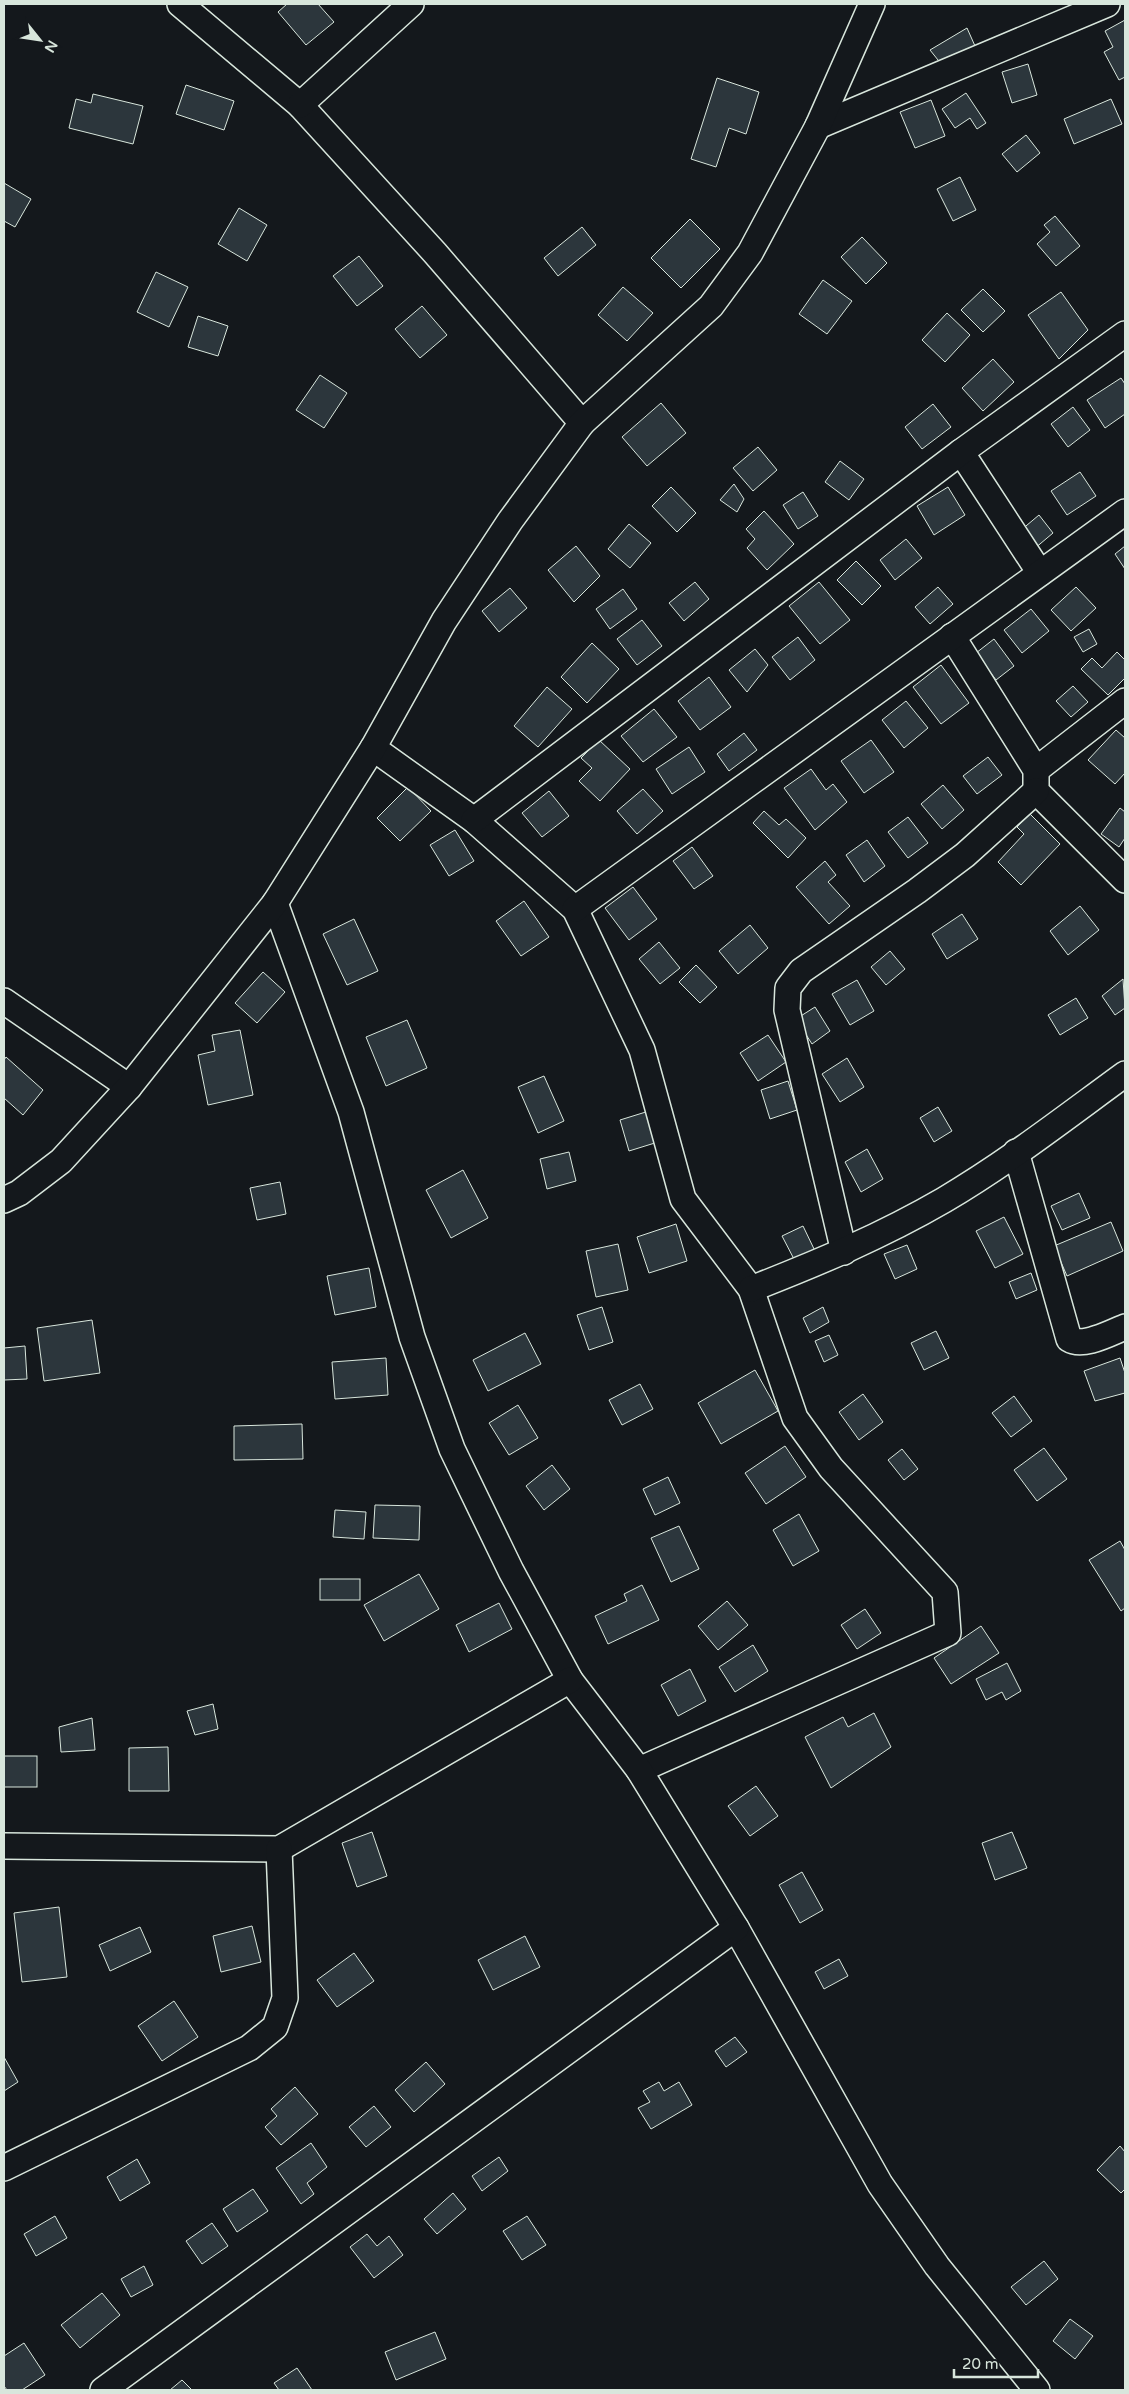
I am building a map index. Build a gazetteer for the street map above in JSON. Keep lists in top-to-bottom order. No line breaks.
{"scale_bar":"20 m","north":"bottom right"}
